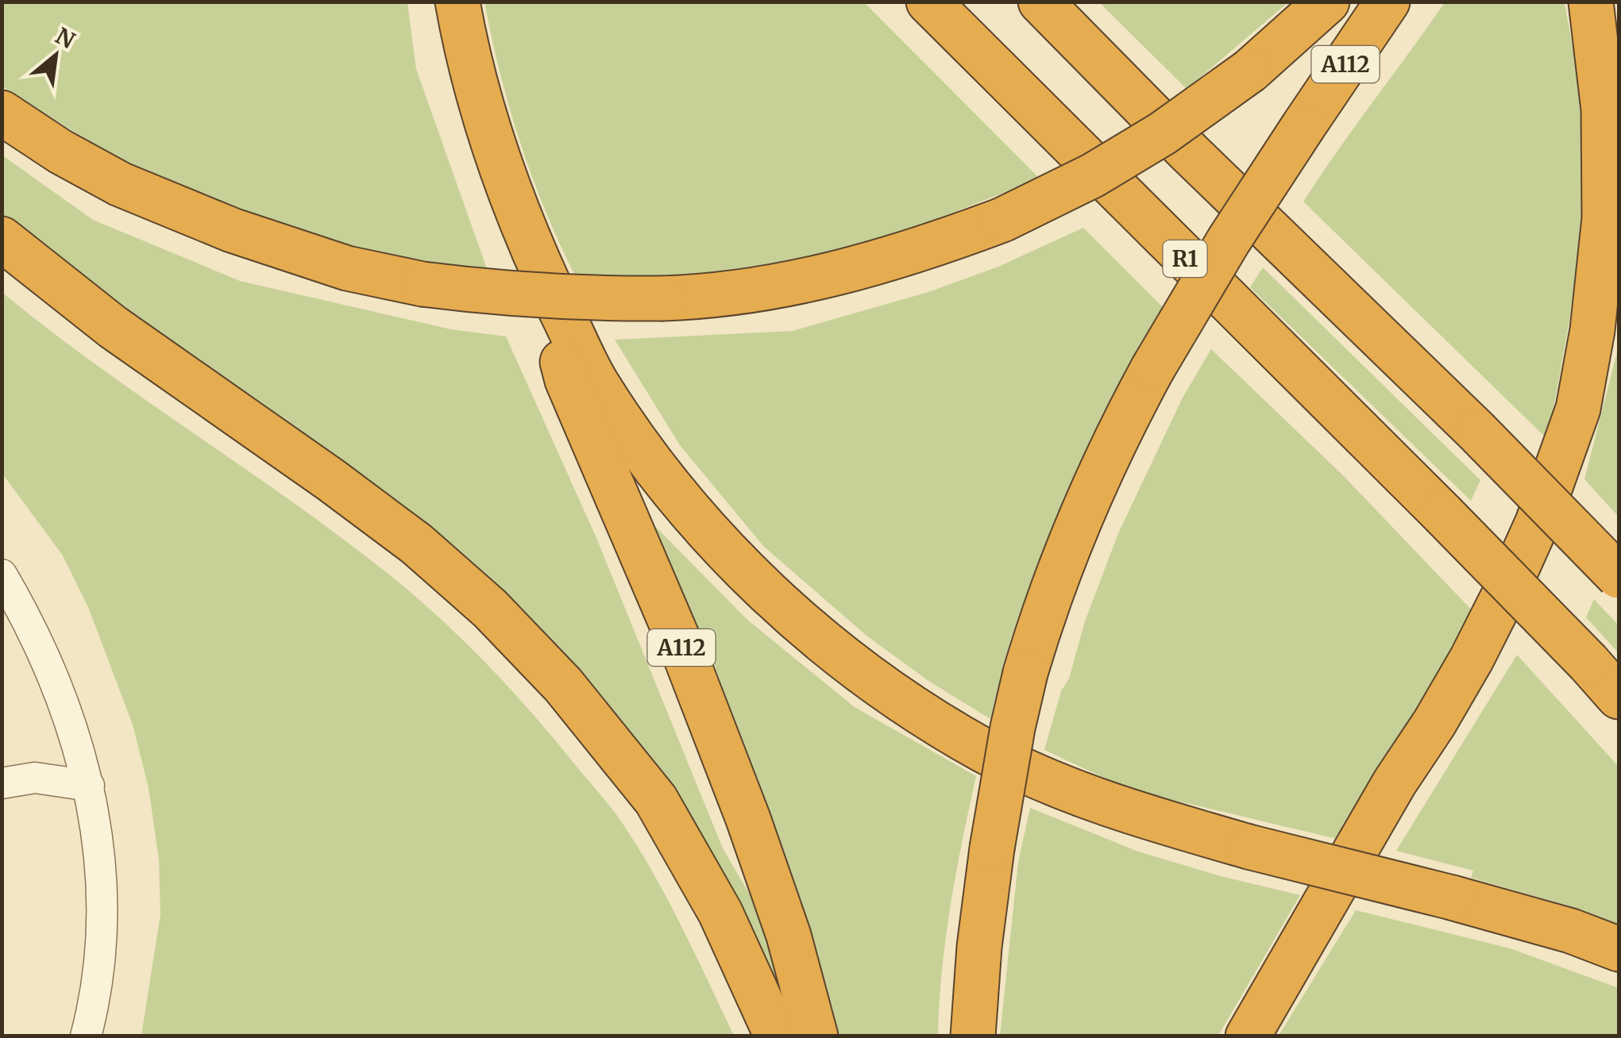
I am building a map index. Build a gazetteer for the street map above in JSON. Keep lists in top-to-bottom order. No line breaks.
{"streets":{"highway":["A112","R1"]},"north":"top right"}
